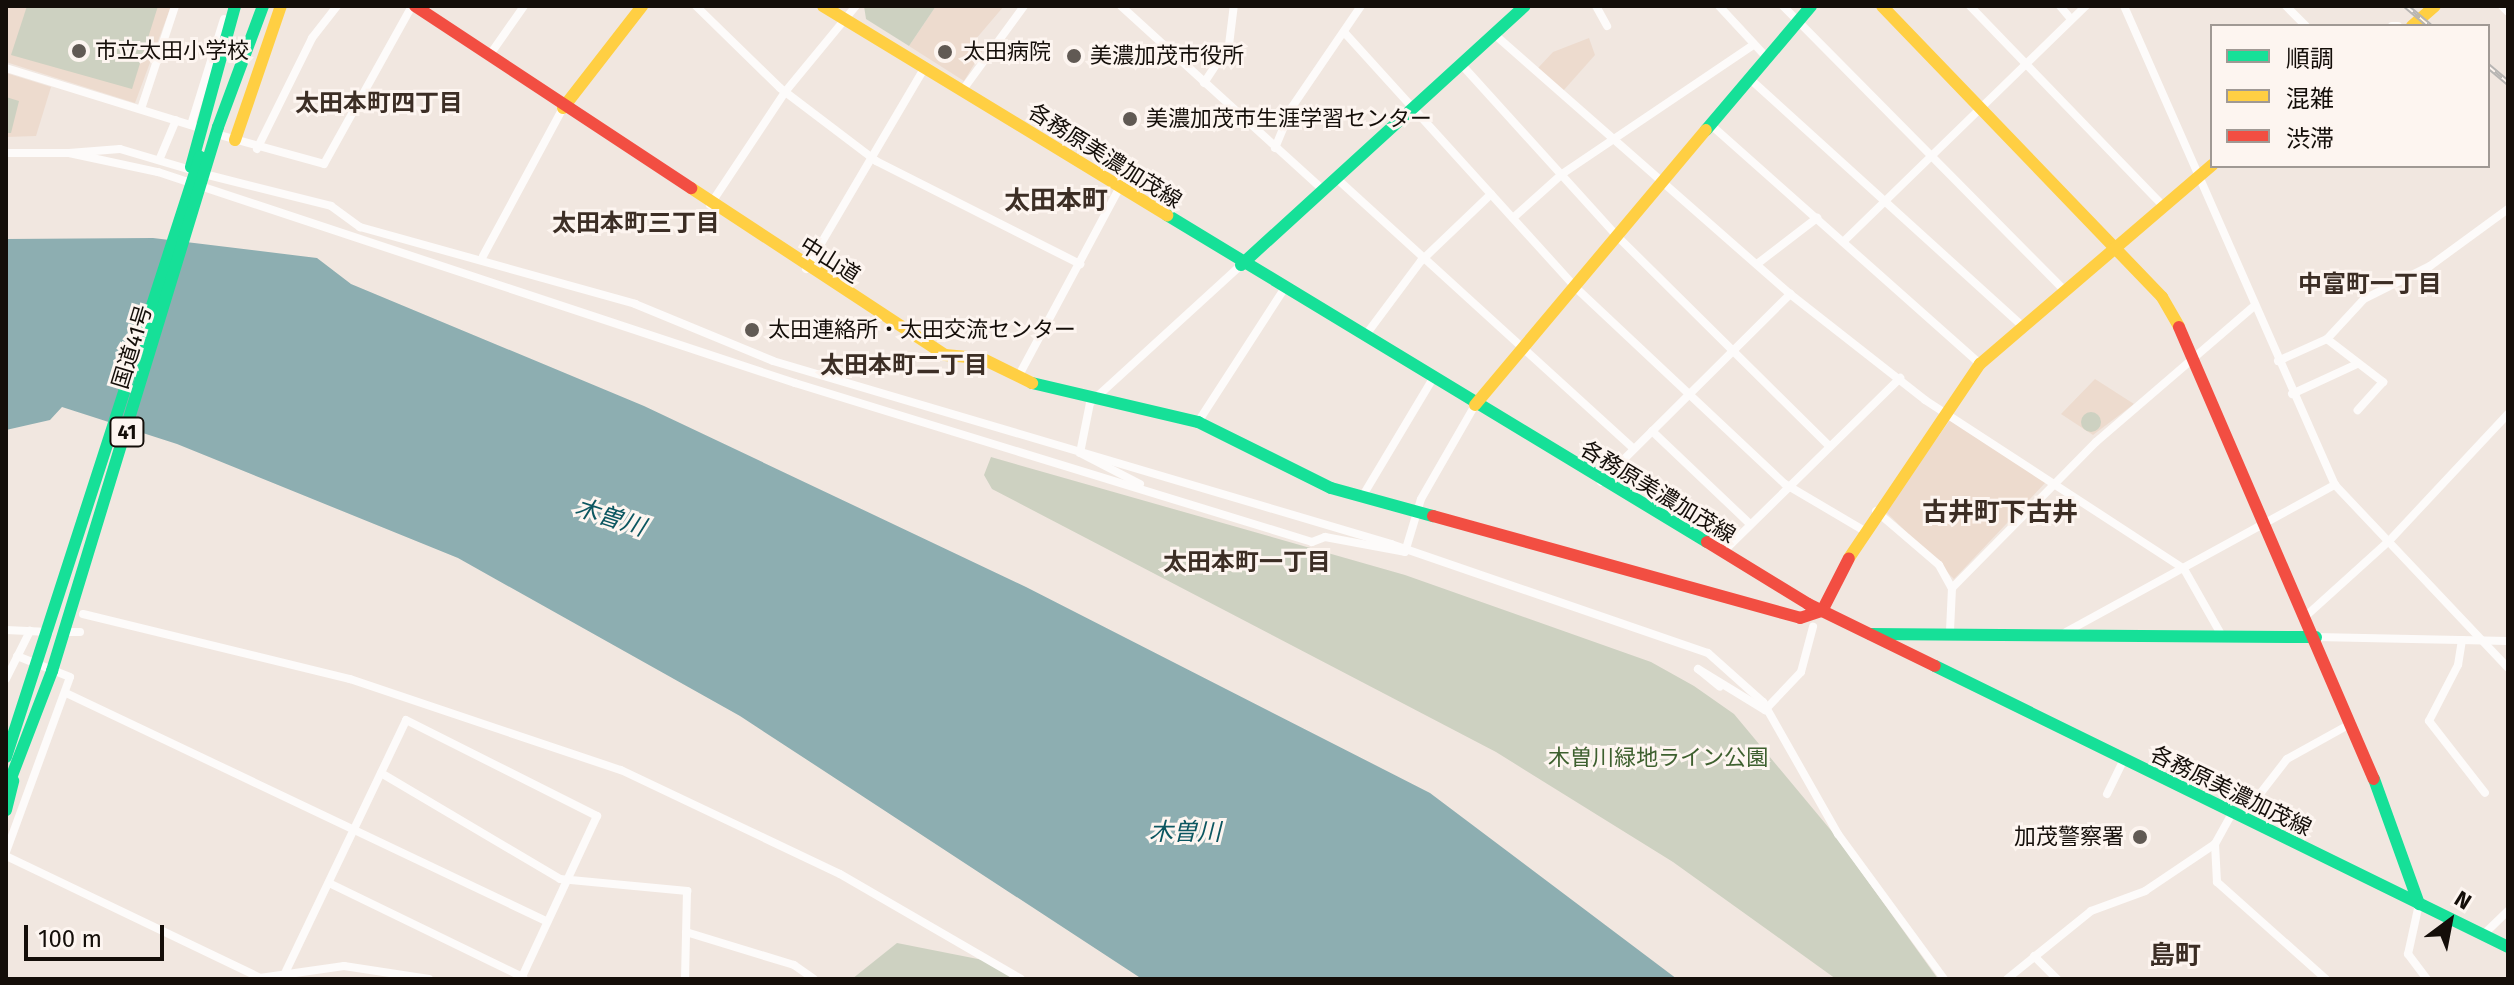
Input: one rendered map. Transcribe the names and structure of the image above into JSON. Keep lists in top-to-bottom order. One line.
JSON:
{"streets":{"main road":["各務原美濃加茂線","中山道","国道41号","41"]},"crossings":[["各務原美濃加茂線","中山道"]],"districts":["太田本町四丁目","太田本町","太田本町三丁目","中富町一丁目","太田本町二丁目","古井町下古井","太田本町一丁目","島町"],"water":["木曽川"],"parks":["木曽川緑地ライン公園"],"places":["市立太田小学校","太田病院","美濃加茂市役所","美濃加茂市生涯学習センター","太田連絡所・太田交流センター","加茂警察署"],"legend":["順調","混雑","渋滞"],"scale_bar":"100 m","north":"top right"}
